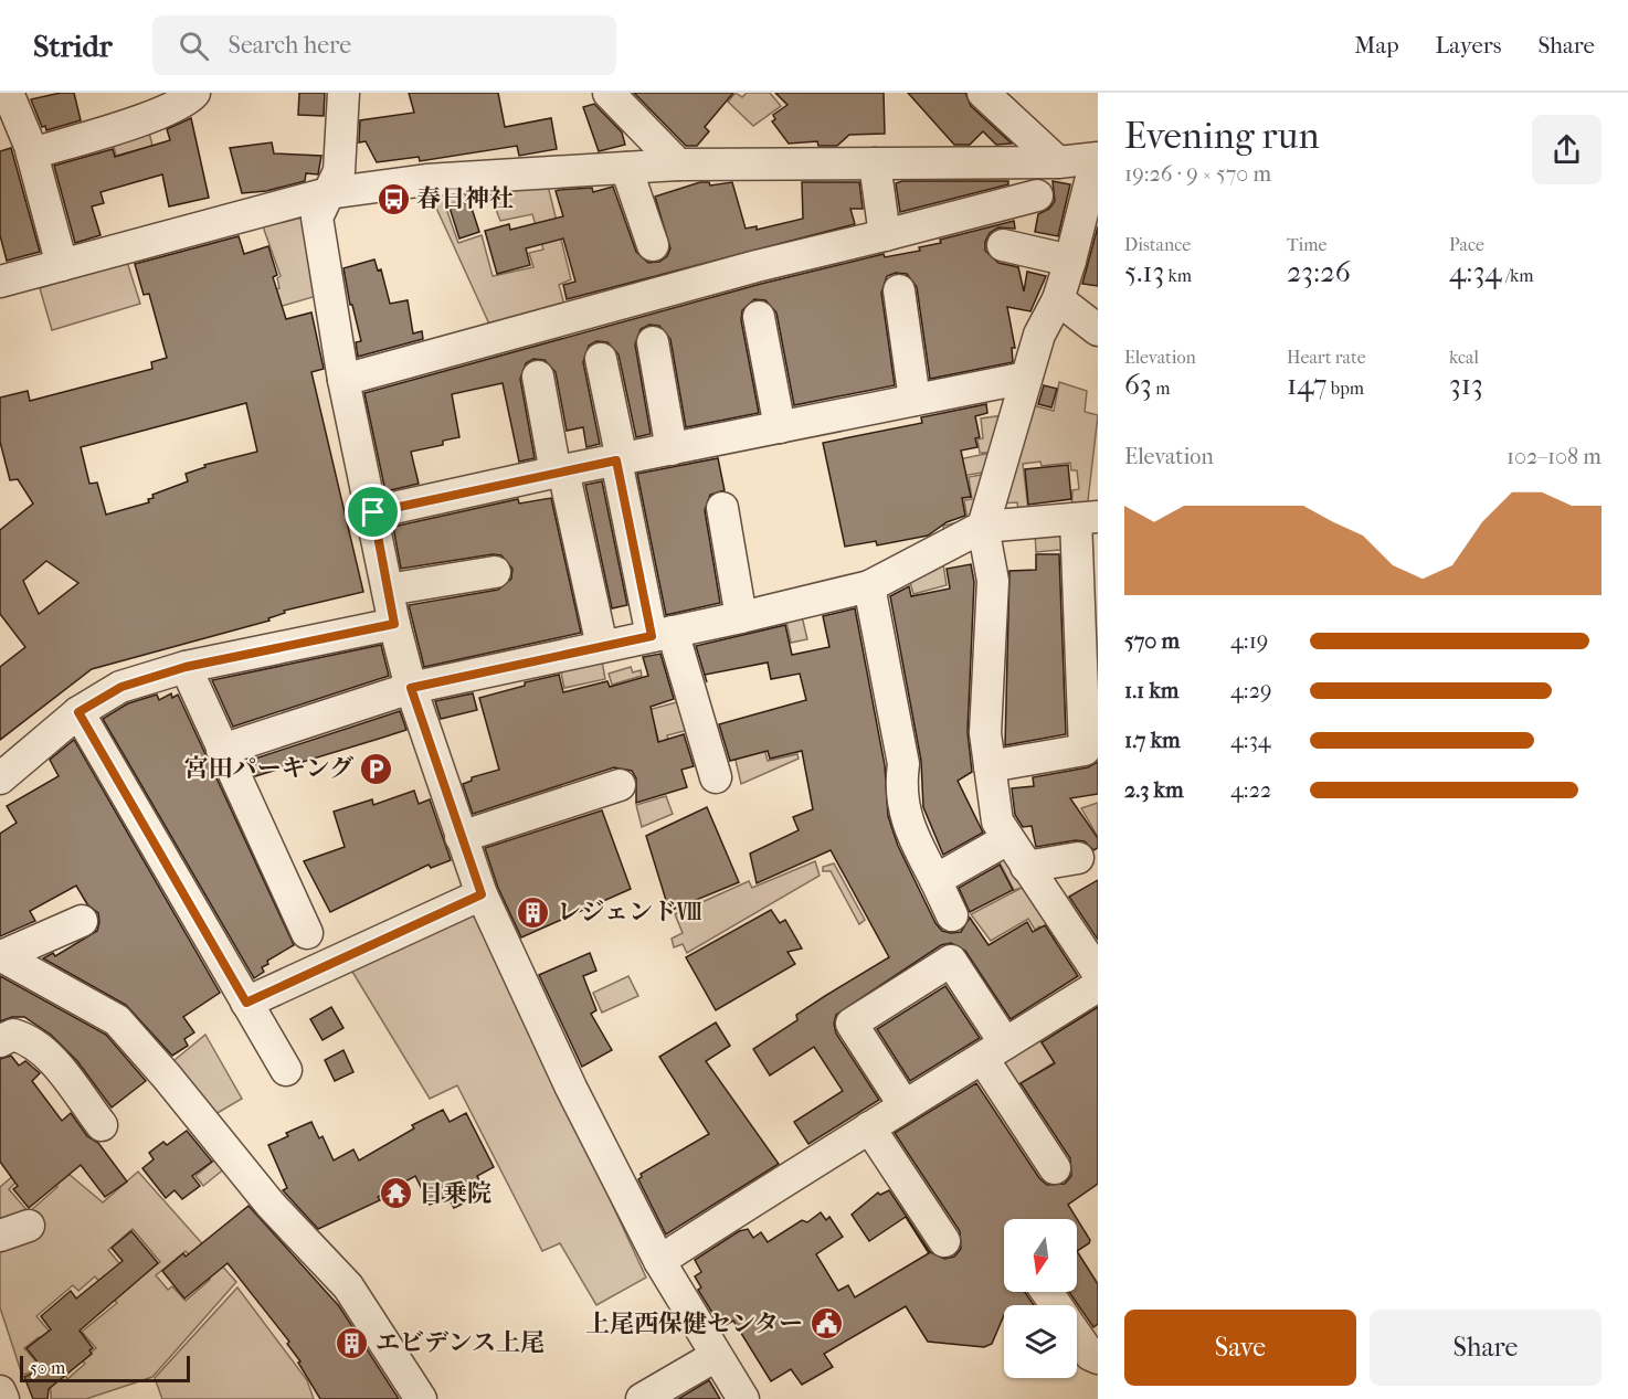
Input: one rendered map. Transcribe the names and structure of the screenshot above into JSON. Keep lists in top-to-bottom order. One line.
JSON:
{"places":{"bus stop":["春日神社"],"parking":["宮田パーキング"],"building":["レジェンドⅧ","エビデンス上尾"],"temple":["日乗院"],"public building":["上尾西保健センター"]},"scale_bar":"50 m","north":"bottom","page":{"header":"Stridr","search":"Search here","nav":["Map","Layers","Share"],"heading":["Evening run","19:26 · 9 × 570 m"],"stats":[["Distance","5.13 km"],["Time","23:26"],["Pace","4:34 /km"],["Elevation","63 m"],["Heart rate","147 bpm"],["kcal","313"]],"chart":["Elevation","102–108 m"],"list":[{"name":"570 m","note":"4:19"},{"name":"1.1 km","note":"4:29"},{"name":"1.7 km","note":"4:34"},{"name":"2.3 km","note":"4:22"}],"buttons":["Save","Share"],"scale":"50 m"}}
